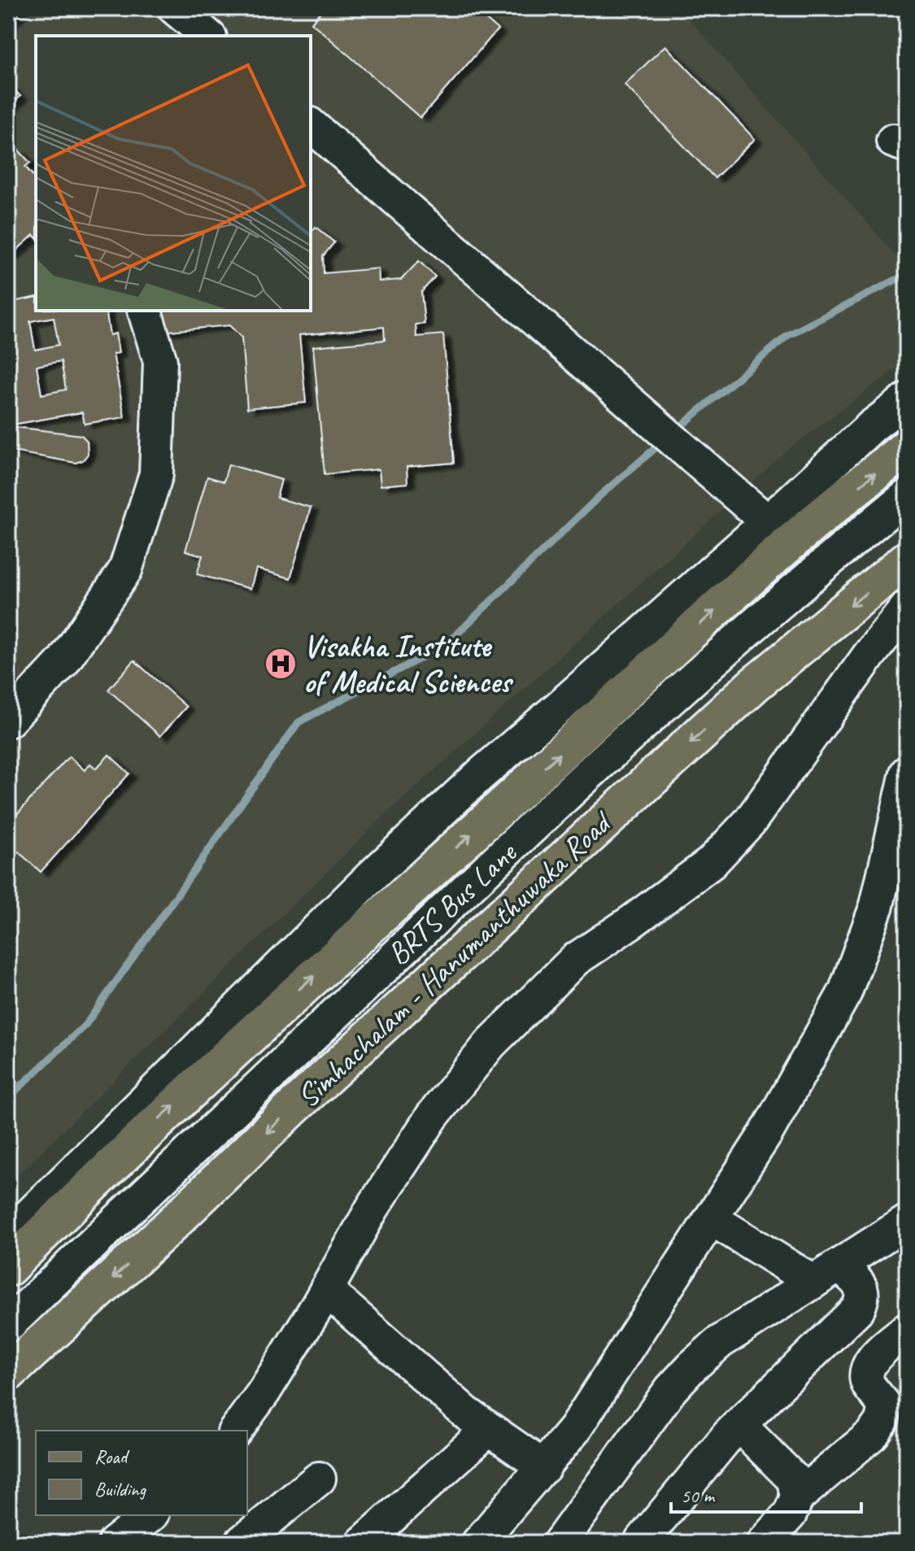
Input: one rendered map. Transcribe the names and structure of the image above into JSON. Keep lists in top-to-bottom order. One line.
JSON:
{"streets":{"main road":["Simhachalam - Hanumanthuwaka Road"],"street":["BRTS Bus Lane"]},"places":{"hospital":["Visakha Institute of Medical Sciences"]},"legend":["Road","Building"],"scale_bar":"50 m"}
